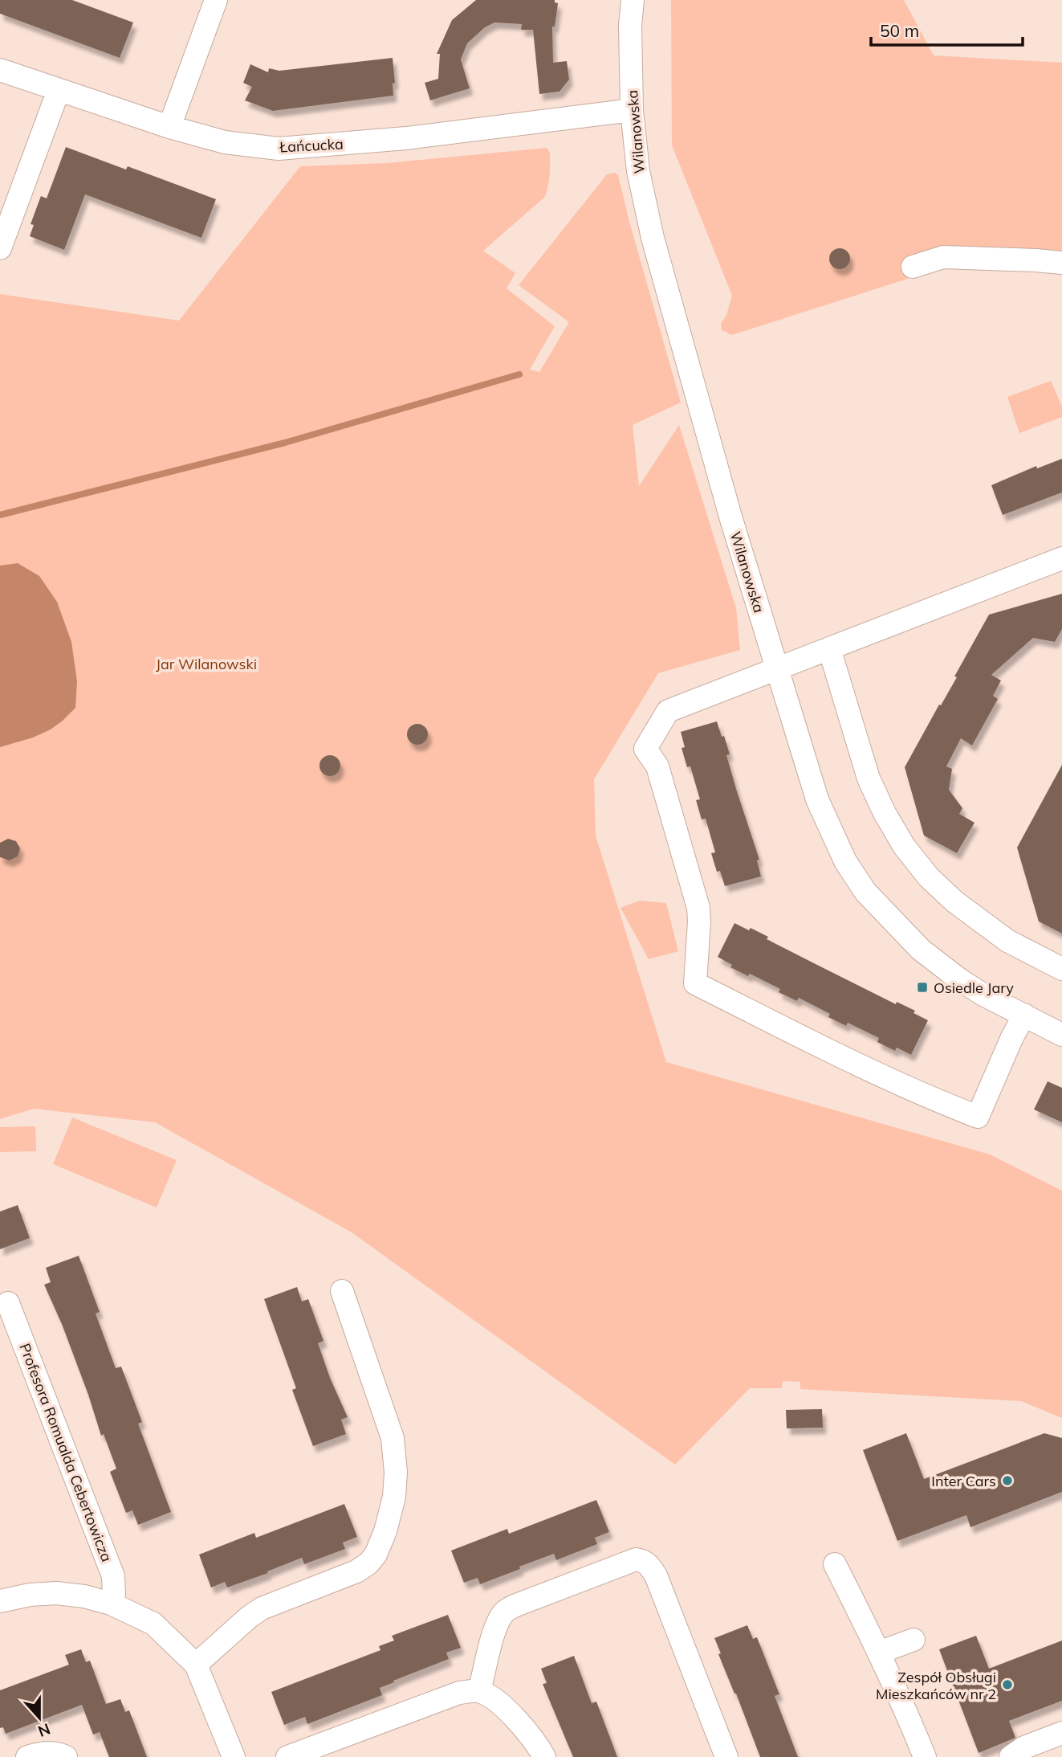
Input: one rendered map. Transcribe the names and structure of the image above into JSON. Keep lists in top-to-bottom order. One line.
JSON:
{"streets":{"street":["Wilanowska","Łańcucka","Profesora Romualda Cebertowicza"]},"crossings":[["Wilanowska","Łańcucka"]],"parks":["Jar Wilanowski"],"places":{"transit":["Osiedle Jary"],"other":["Inter Cars","Zespół Obsługi Mieszkańców nr 2"]},"scale_bar":"50 m","north":"bottom"}
